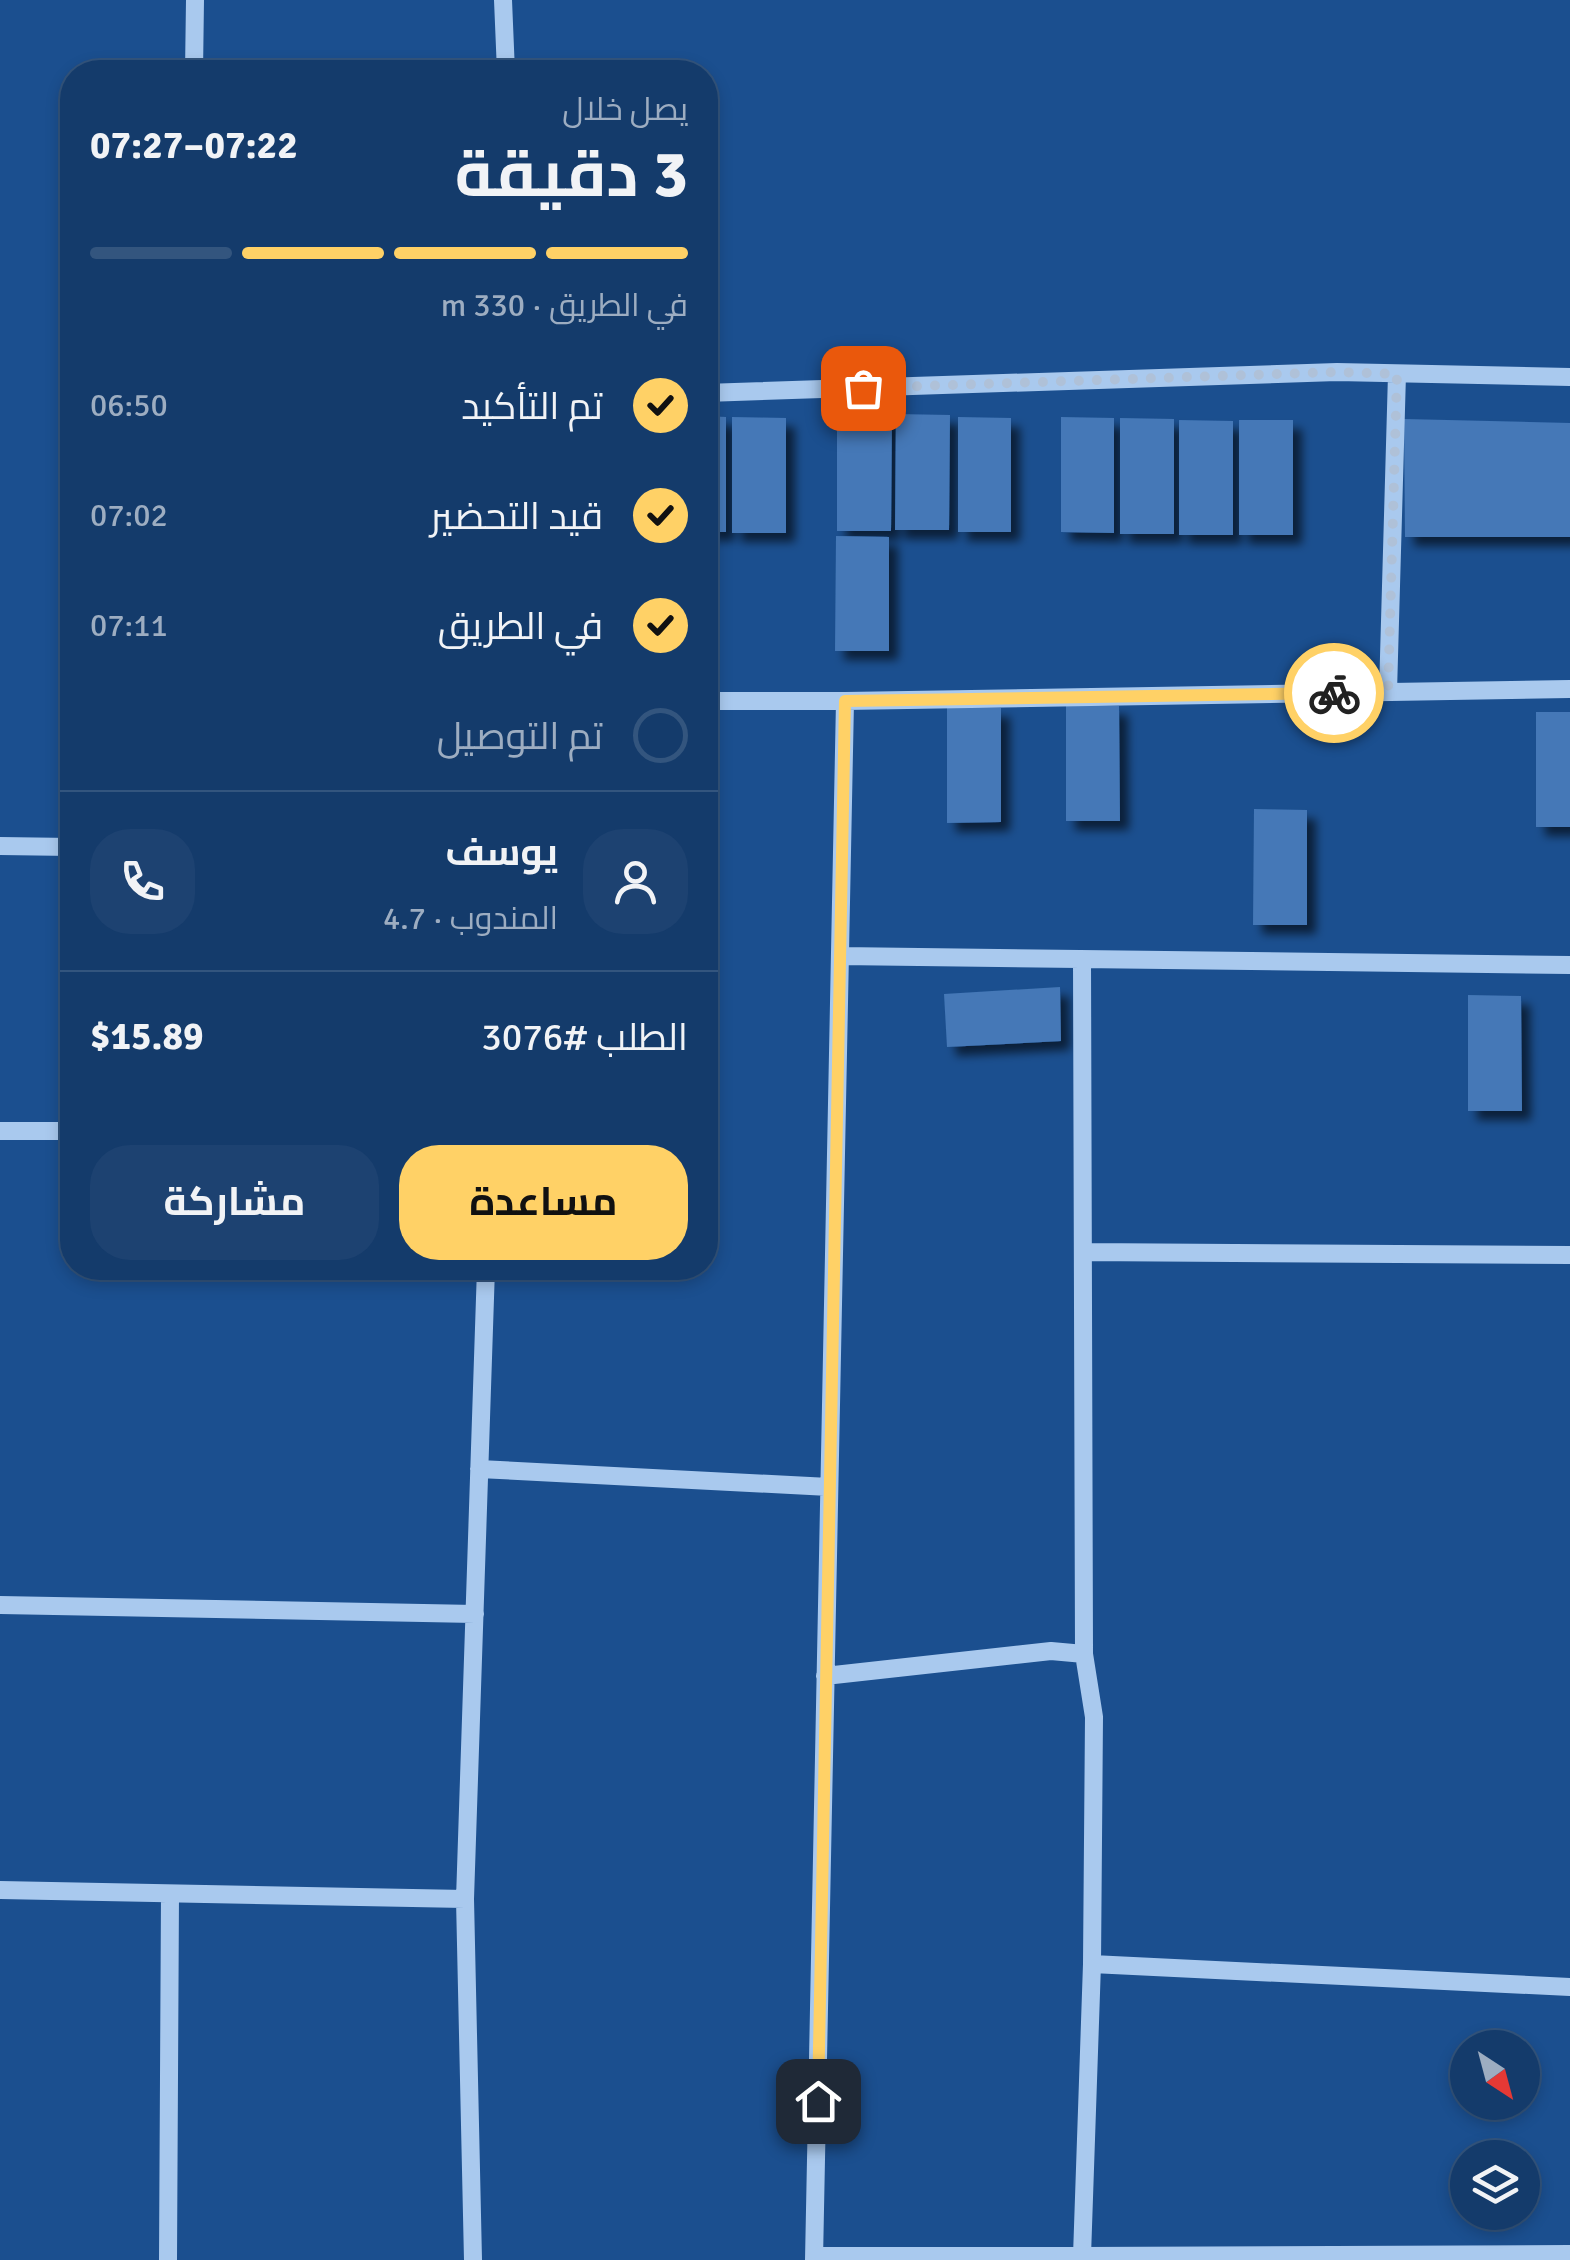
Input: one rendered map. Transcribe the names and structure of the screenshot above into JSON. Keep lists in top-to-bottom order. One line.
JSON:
{"north":"bottom right","page":{"heading":["3 دقيقة","يصل خلال","07:22–07:27"],"panel":["يوسف","المندوب · 4.7","الطلب #3076","$15.89"],"bar":"في الطريق · 330 m","list":[["تم التأكيد","06:50"],["قيد التحضير","07:02"],["في الطريق","07:11"],"تم التوصيل"],"buttons":["مساعدة","مشاركة"]}}
